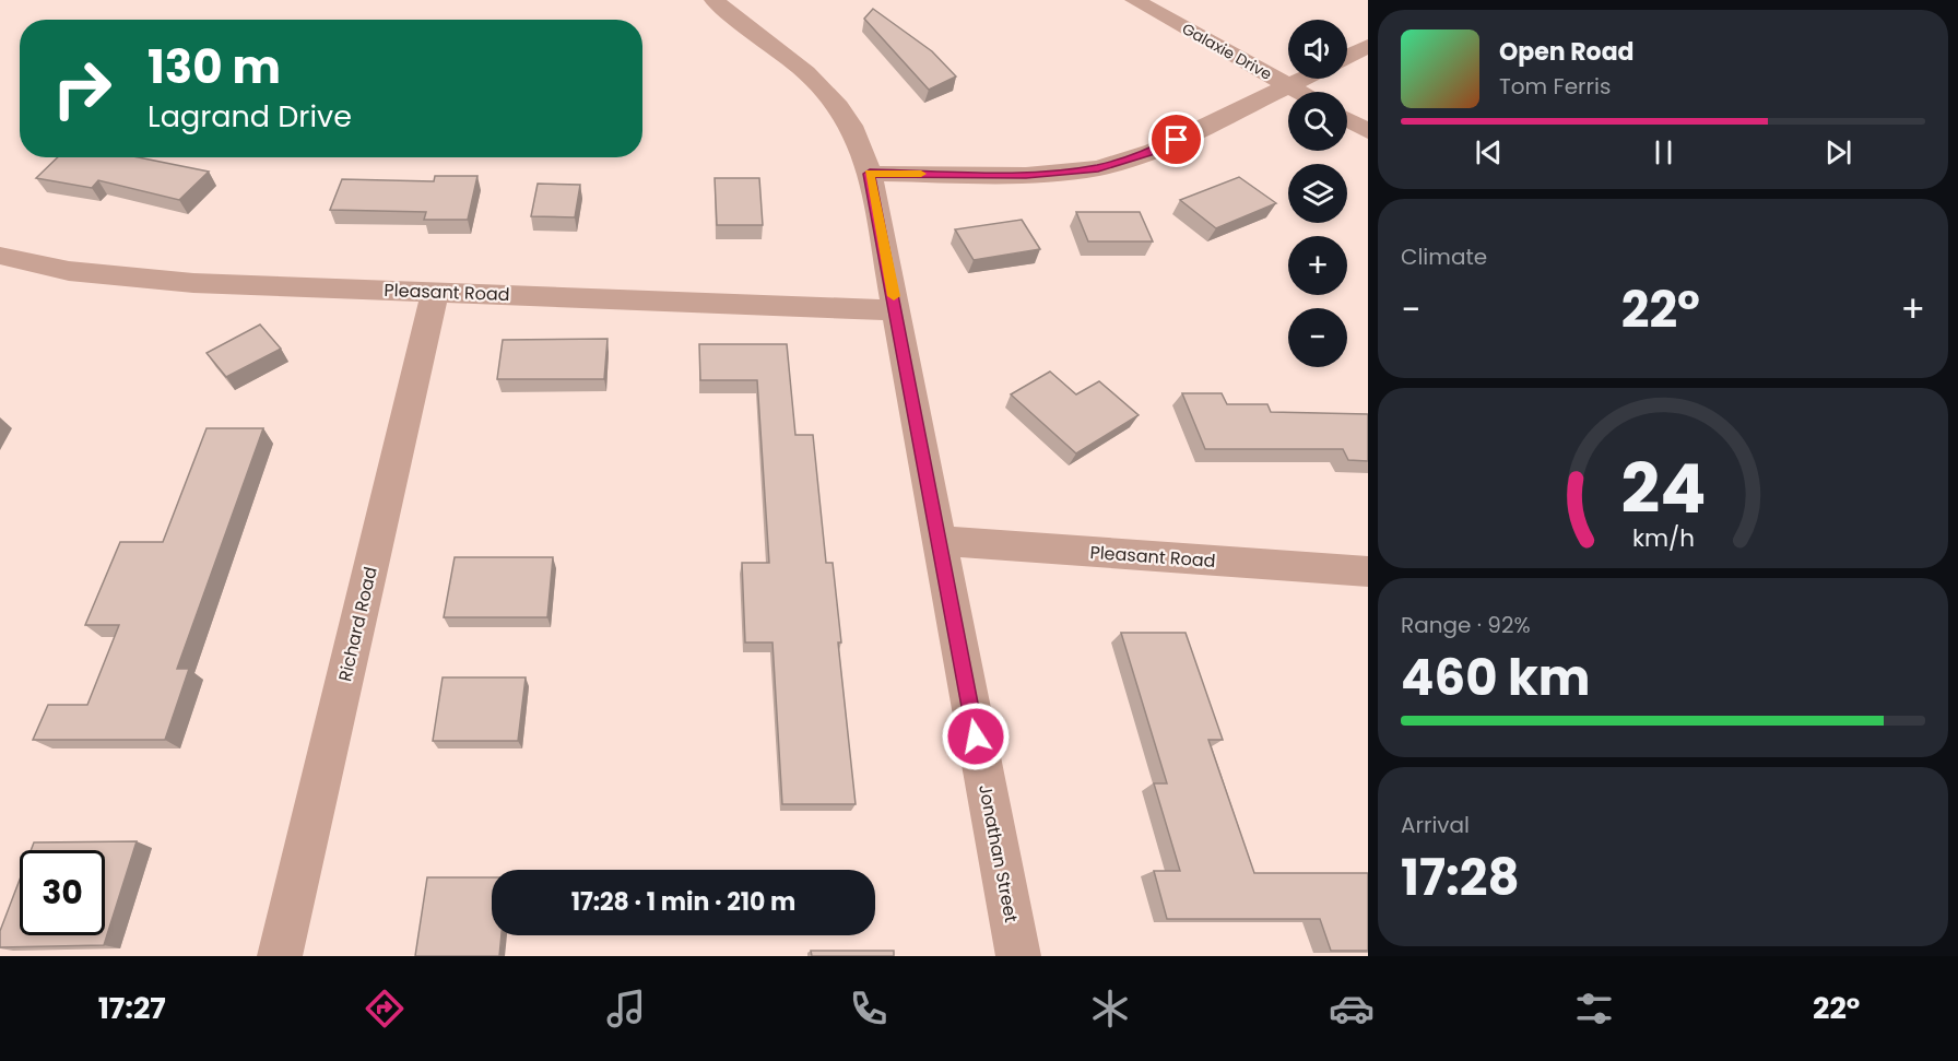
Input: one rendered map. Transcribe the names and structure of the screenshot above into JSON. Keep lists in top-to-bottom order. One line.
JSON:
{"streets":{"street":["Galaxie Drive","Pleasant Road","Richard Road","Jonathan Street"]},"crossings":[["Pleasant Road","Richard Road"],["Pleasant Road","Jonathan Street"]],"page":{"map_buttons":["+","−"],"turn":["130 m","Lagrand Drive"],"song":["Open Road","Tom Ferris"],"tile":["Climate",["Range · 92%","460 km"],["Arrival","17:28"]],"heat":["−","22°","+"],"limit":"30","trip":"17:28 · 1 min · 210 m","tabs":["17:27","22°"],"gauge":["24","km/h"]}}
